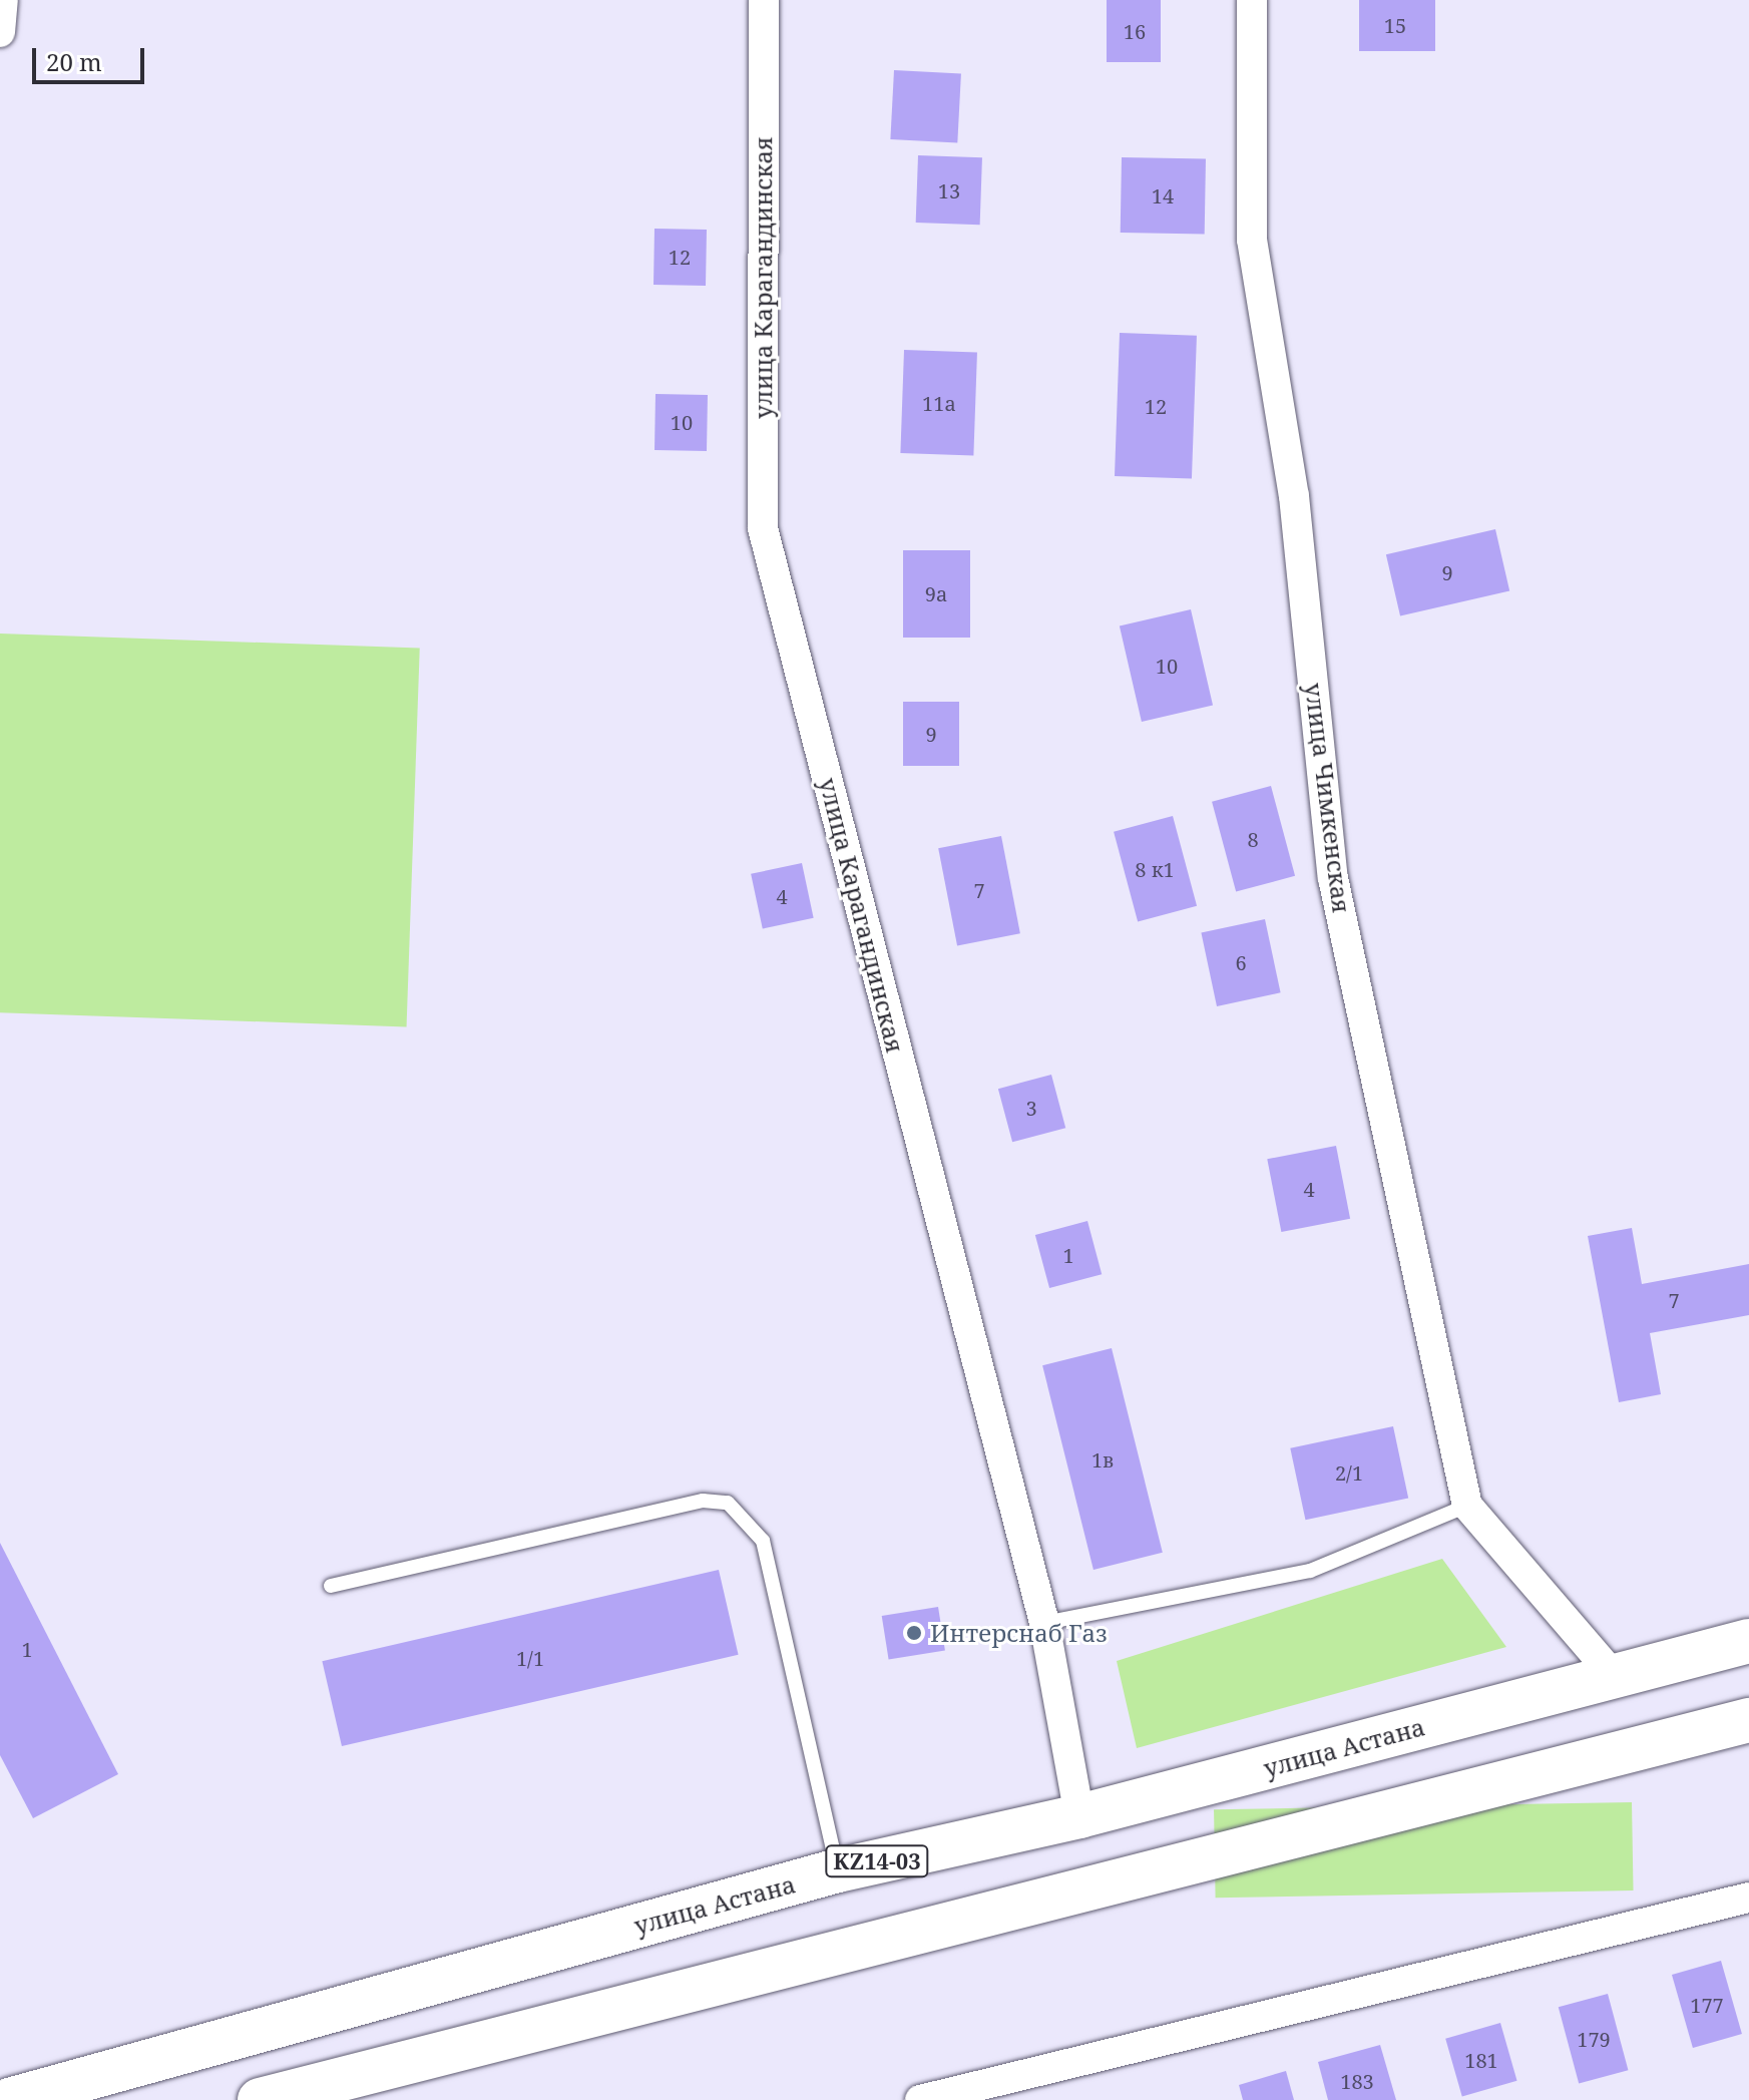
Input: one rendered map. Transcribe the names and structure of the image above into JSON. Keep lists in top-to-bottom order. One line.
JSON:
{"streets":{"main road":["улица Астана","KZ14-03"],"street":["улица Карагандинская","улица Чимкенская"]},"crossings":[["улица Карагандинская","улица Астана"],["улица Чимкенская","улица Астана"]],"places":["Интерснаб Газ"],"house_numbers":["15","16","13","14","12","11а","12","10","9","9а","10","9","8","8 к1","7","4","6","3","4","1","7","1в","2/1","1","1/1","177","179","181","183"],"scale_bar":"20 m"}
